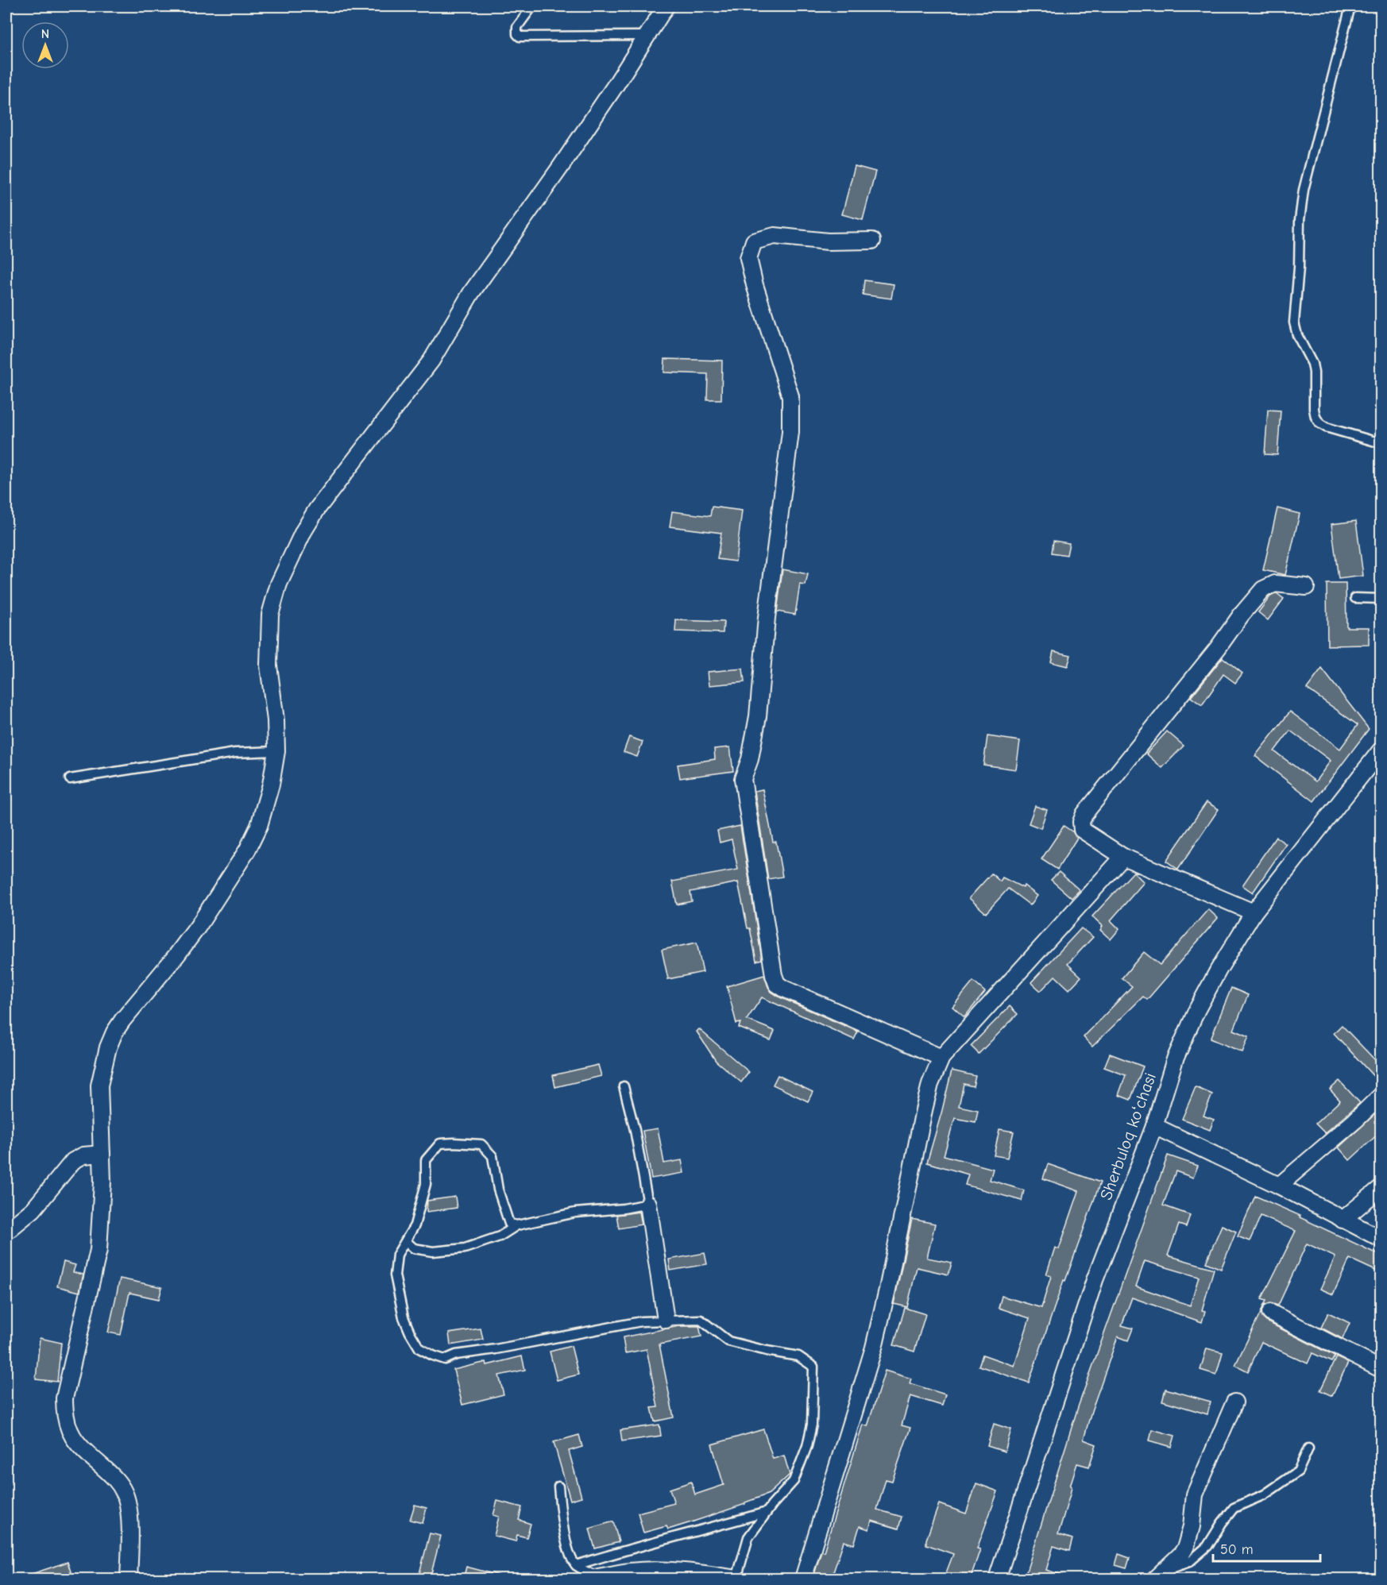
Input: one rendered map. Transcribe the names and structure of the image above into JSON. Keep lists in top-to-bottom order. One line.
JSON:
{"streets":{"street":["Sherbuloq koʻchasi"]},"scale_bar":"50 m","north":"top"}
